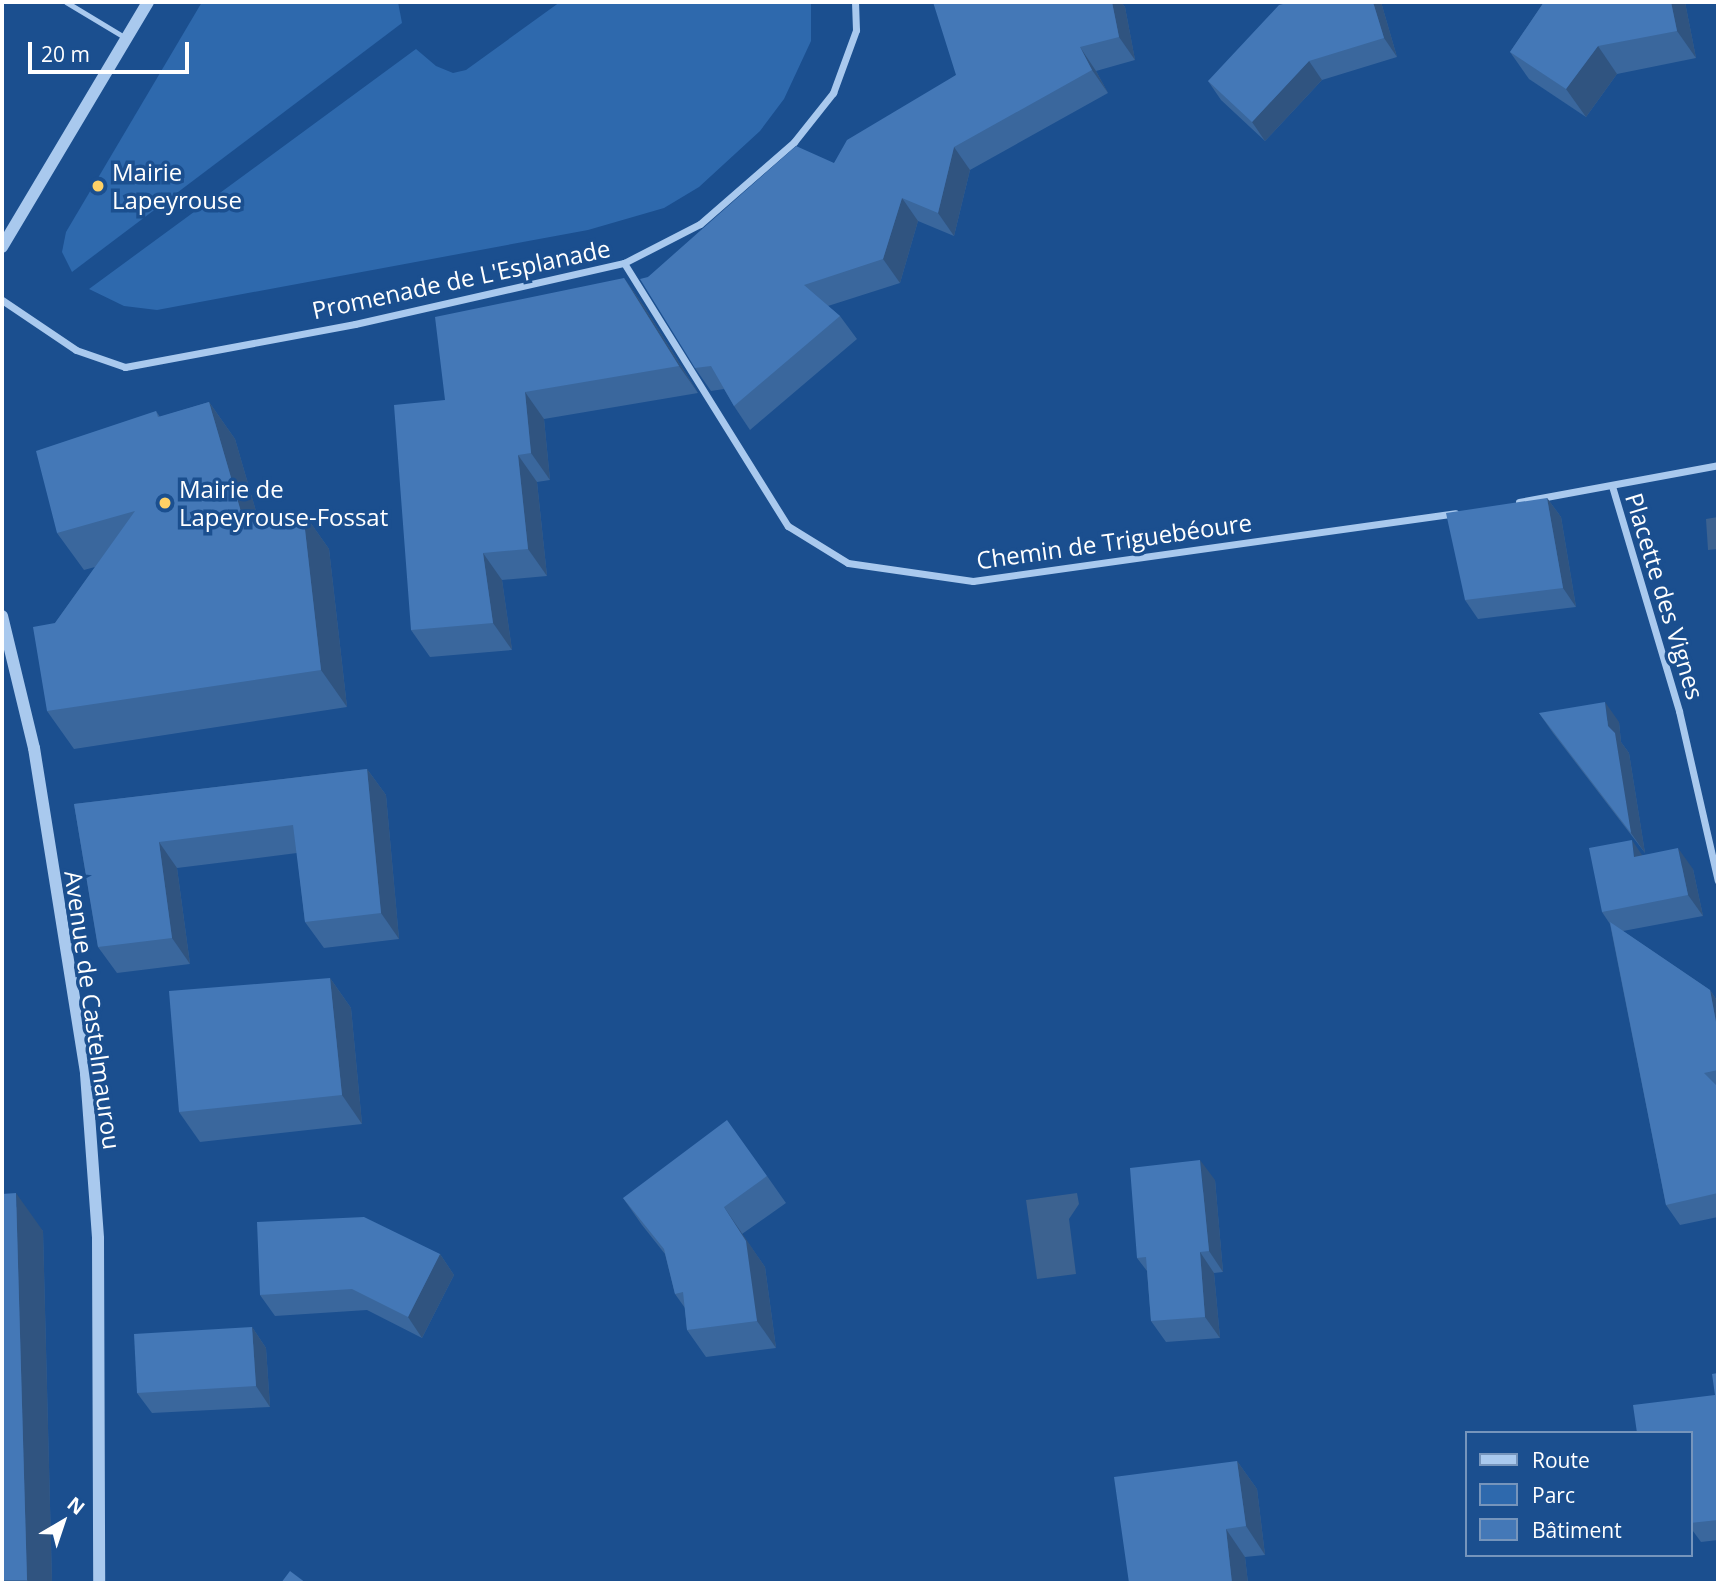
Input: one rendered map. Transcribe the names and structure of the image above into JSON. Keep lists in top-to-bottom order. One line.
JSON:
{"streets":{"street":["Promenade de L'Esplanade","Chemin de Triguebéoure","Placette des Vignes","Avenue de Castelmaurou"]},"crossings":[["Promenade de L'Esplanade","Chemin de Triguebéoure"]],"places":["Mairie Lapeyrouse","Mairie de Lapeyrouse-Fossat"],"legend":["Route","Parc","Bâtiment"],"scale_bar":"20 m","north":"top right"}
